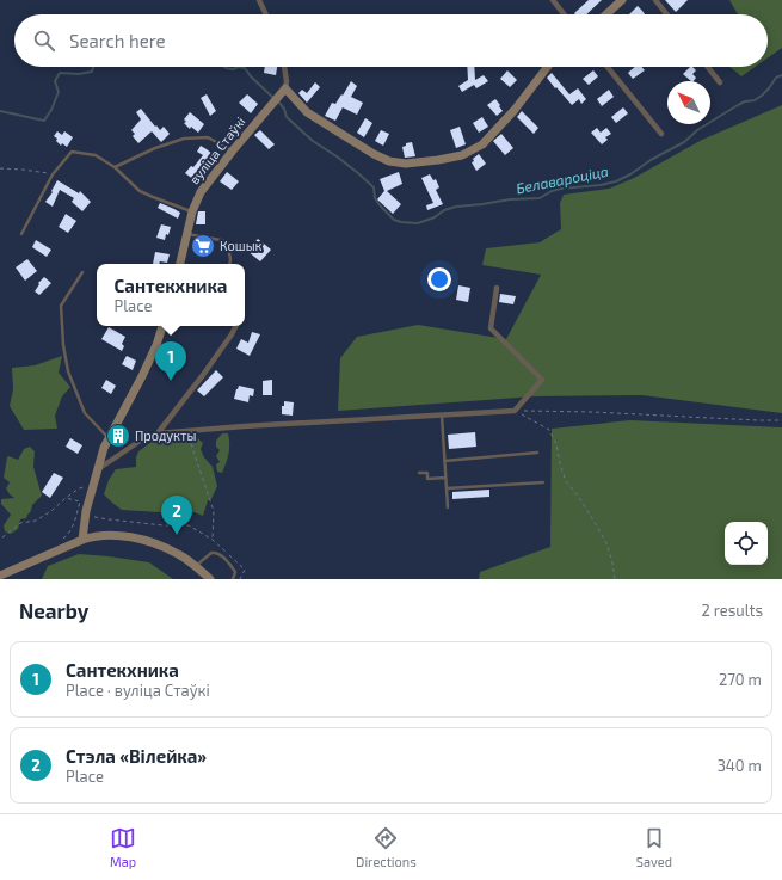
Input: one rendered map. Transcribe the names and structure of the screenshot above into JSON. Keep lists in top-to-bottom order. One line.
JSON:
{"streets":{"street":["вуліца Стаўкі"]},"water":["Белавароціца"],"places":{"supermarket":["Кошык"],"building":["Продукты"]},"north":"top left","page":{"search":"Search here","popup":["Сантекхника","Place"],"pins":["1","2"],"heading":["Nearby","2 results"],"list":[{"mark":"1","name":"Сантекхника","note":"Place · вуліца Стаўкі","value":"270 m"},{"mark":"2","name":"Стэла «Вілейка»","note":"Place","value":"340 m"}],"nav":["Map","Directions","Saved"]}}
